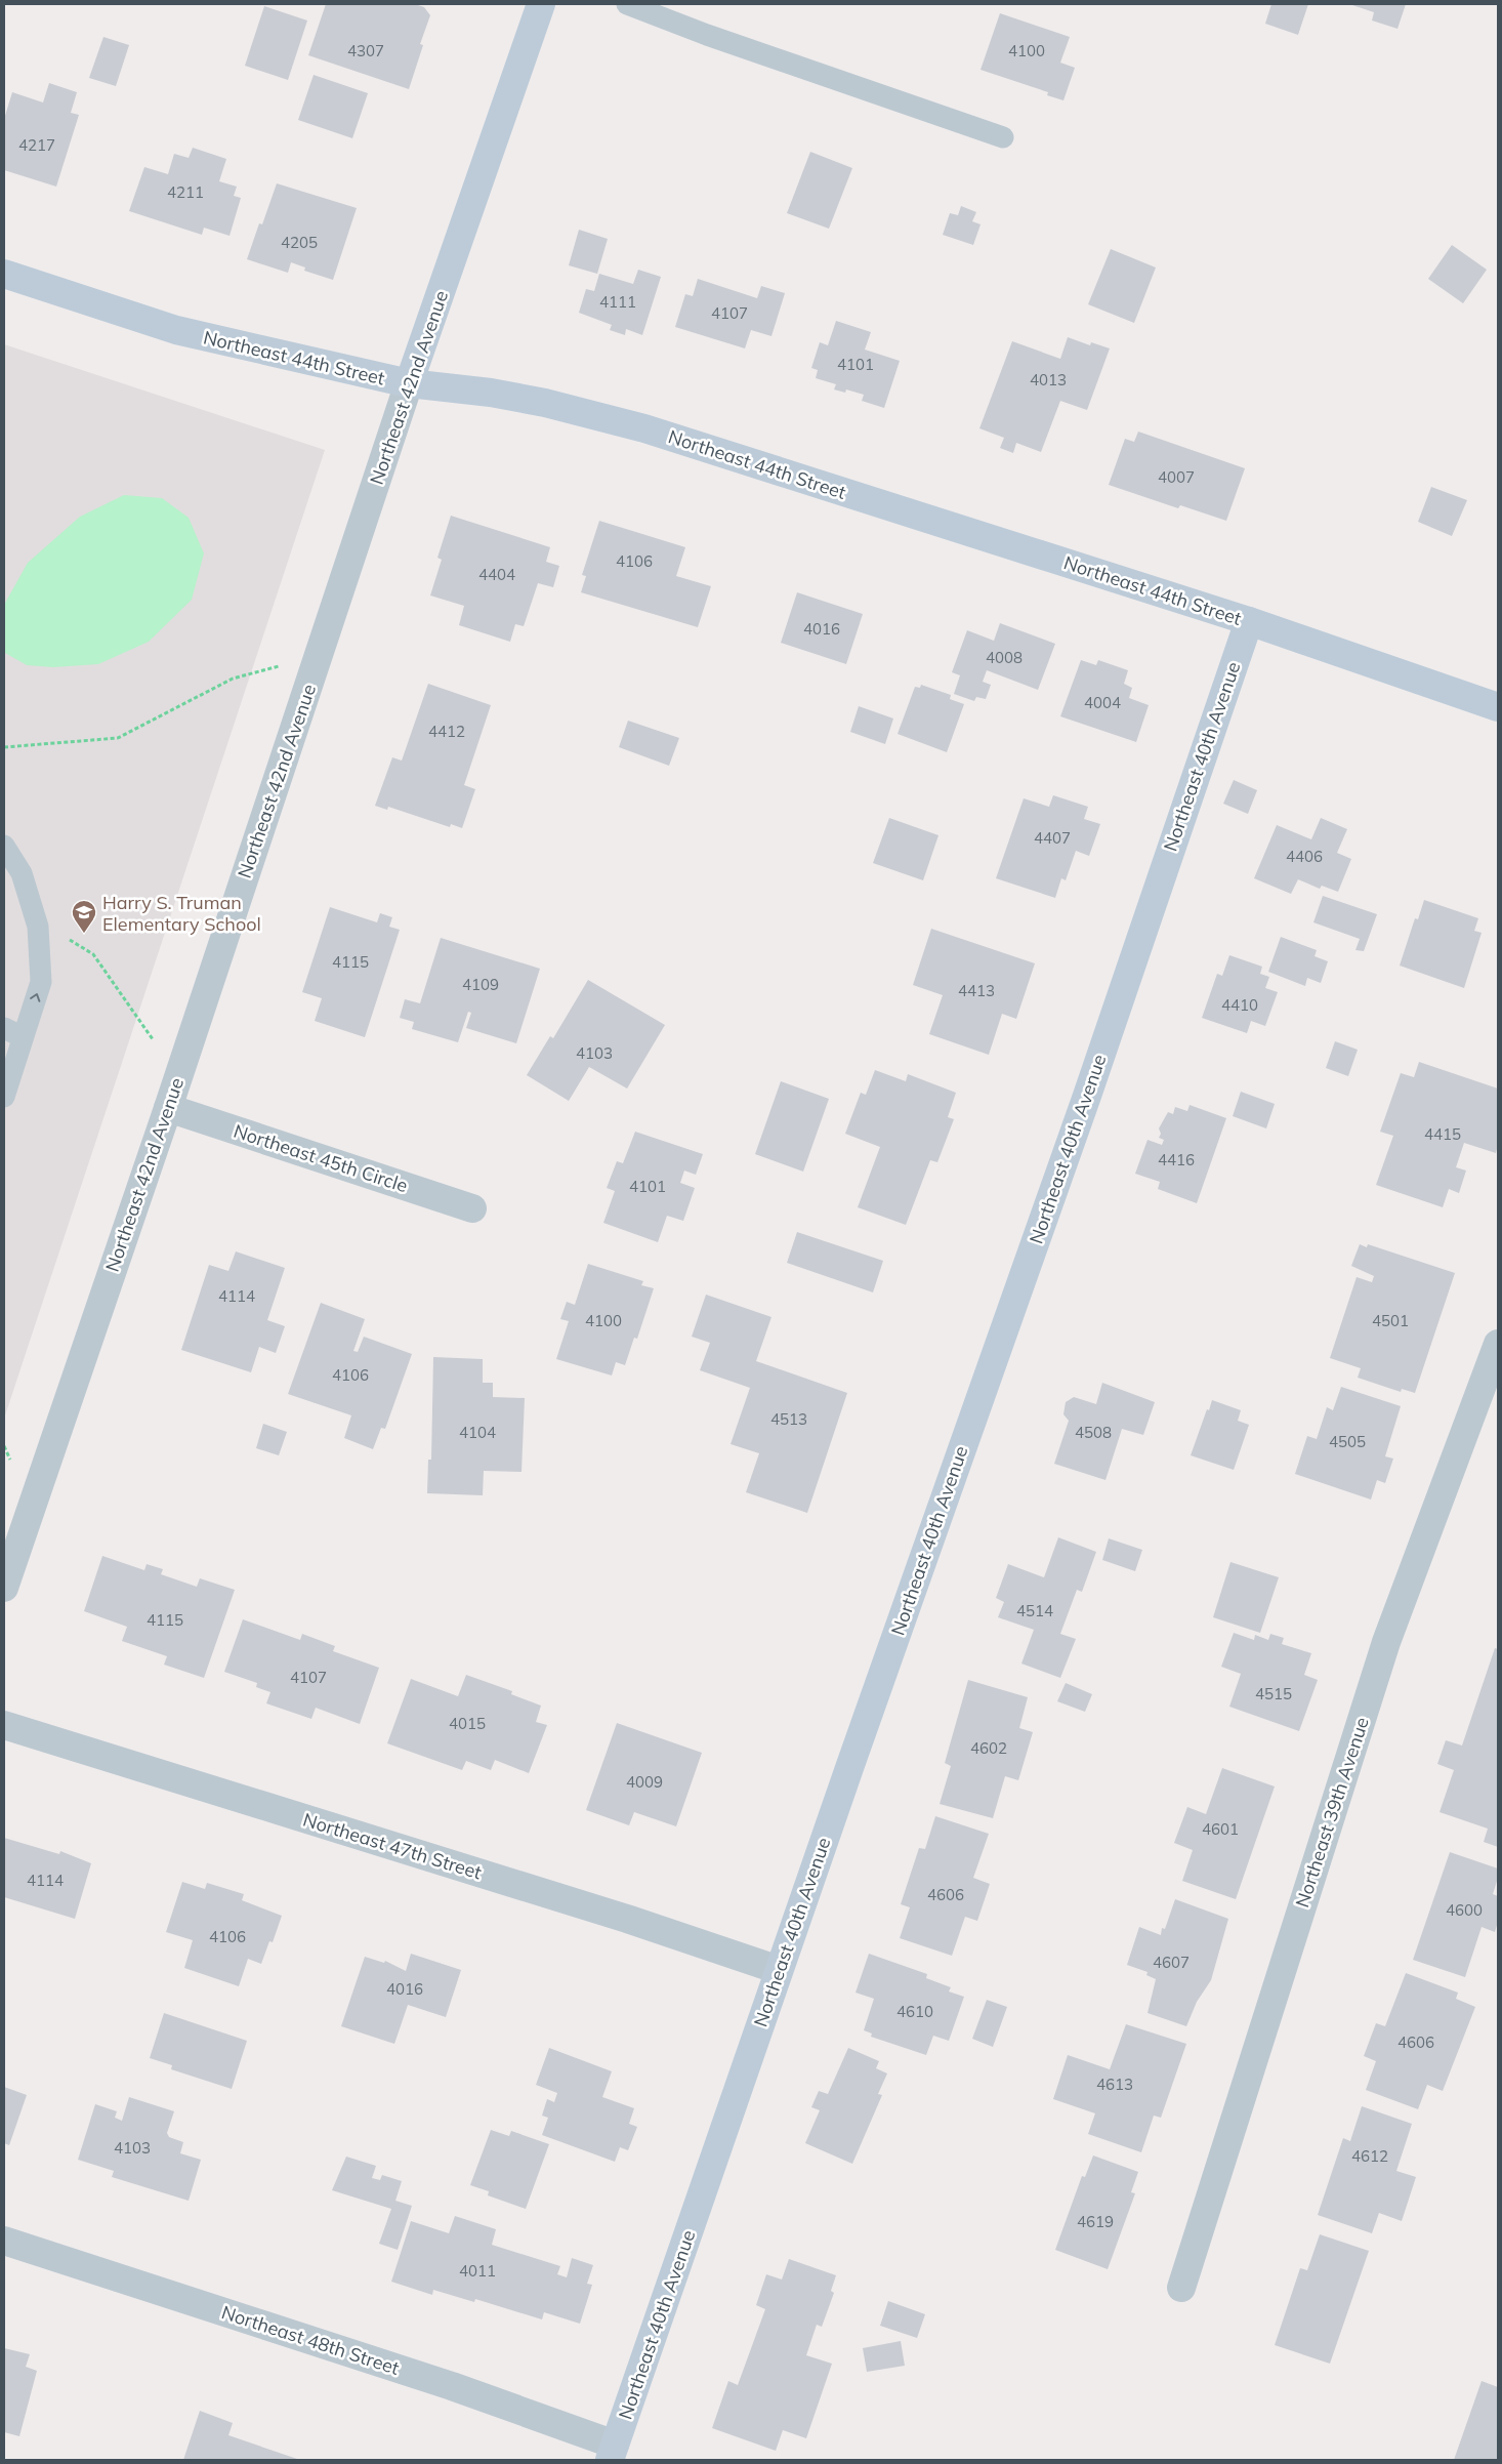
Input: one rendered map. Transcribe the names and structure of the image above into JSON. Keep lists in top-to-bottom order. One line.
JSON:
{"streets":{"street":["Northeast 44th Street","Northeast 42nd Avenue","Northeast 40th Avenue","Northeast 45th Circle","Northeast 39th Avenue","Northeast 47th Street","Northeast 48th Street"]},"crossings":[["Northeast 44th Street","Northeast 42nd Avenue"],["Northeast 44th Street","Northeast 40th Avenue"],["Northeast 42nd Avenue","Northeast 45th Circle"],["Northeast 40th Avenue","Northeast 47th Street"],["Northeast 40th Avenue","Northeast 48th Street"]],"places":{"school or university":["Harry S. Truman Elementary School"]},"house_numbers":["4307","4100","4217","4211","4205","4111","4107","4101","4013","4007","4106","4404","4016","4008","4004","4412","4407","4406","4115","4109","4413","4410","4103","4415","4416","4101","4114","4100","4501","4106","4513","4104","4508","4505","4514","4115","4107","4515","4015","4602","4009","4601","4114","4606","4600","4106","4607","4016","4610","4606","4613","4103","4612","4619","4011"]}
